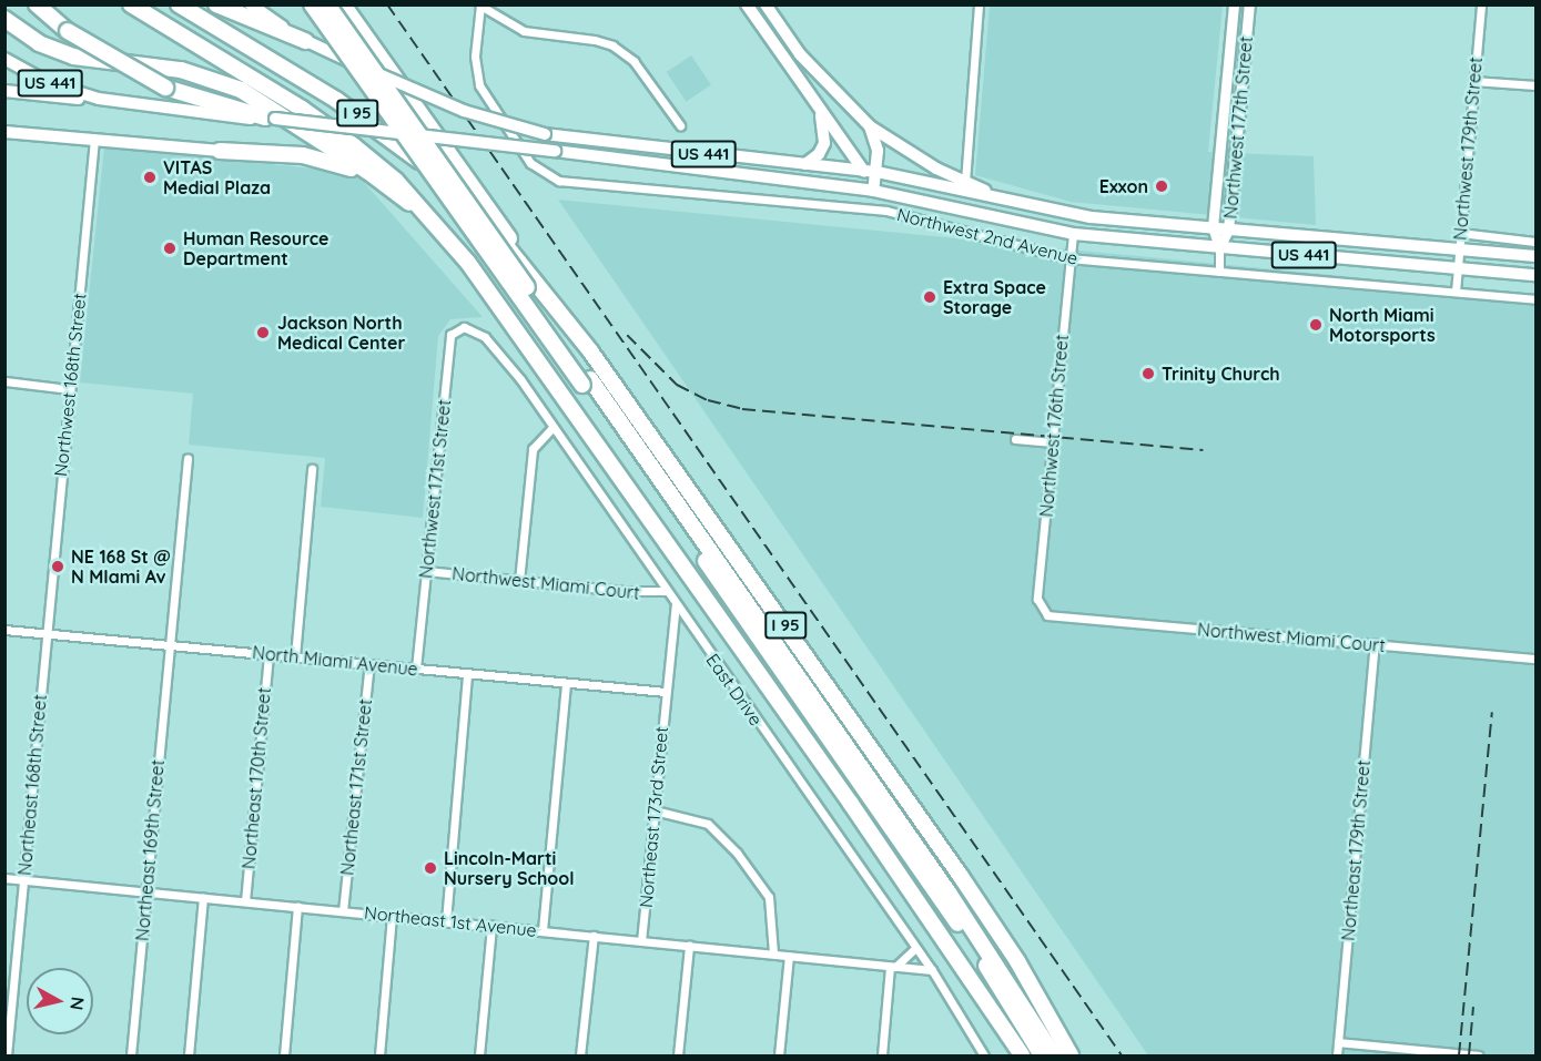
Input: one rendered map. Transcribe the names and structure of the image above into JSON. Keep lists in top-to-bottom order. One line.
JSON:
{"streets":{"highway":["I 95"],"main road":["US 441","Northwest 2nd Avenue"],"street":["Northwest 177th Street","Northwest 179th Street","Northwest 168th Street","Northwest 176th Street","Northwest 171st Street","Northwest Miami Court","North Miami Avenue","East Drive","Northeast 170th Street","Northeast 168th Street","Northeast 171st Street","Northeast 173rd Street","Northeast 169th Street","Northeast 179th Street","Northeast 1st Avenue"]},"crossings":[["US 441","Northwest 2nd Avenue"],["Northwest 177th Street","Northwest 2nd Avenue"],["Northwest 179th Street","Northwest 2nd Avenue"],["Northwest 2nd Avenue","Northwest 176th Street"],["Northwest 168th Street","North Miami Avenue"],["Northwest 168th Street","Northeast 168th Street"],["Northwest 176th Street","Northwest Miami Court"],["Northwest 171st Street","Northwest Miami Court"],["Northwest 171st Street","North Miami Avenue"],["Northwest 171st Street","East Drive"],["Northwest Miami Court","East Drive"],["Northwest Miami Court","Northeast 179th Street"],["North Miami Avenue","Northeast 170th Street"],["North Miami Avenue","Northeast 168th Street"],["North Miami Avenue","Northeast 171st Street"],["North Miami Avenue","Northeast 173rd Street"],["North Miami Avenue","Northeast 169th Street"],["East Drive","Northeast 173rd Street"],["East Drive","Northeast 1st Avenue"],["Northeast 170th Street","Northeast 1st Avenue"],["Northeast 168th Street","Northeast 1st Avenue"],["Northeast 171st Street","Northeast 1st Avenue"],["Northeast 173rd Street","Northeast 1st Avenue"],["Northeast 169th Street","Northeast 1st Avenue"]],"places":["VITAS Medial Plaza","Exxon","Human Resource Department","Extra Space Storage","North Miami Motorsports","Jackson North Medical Center","Trinity Church","NE 168 St @ N MIami Av","Lincoln-Marti Nursery School"],"north":"right"}
